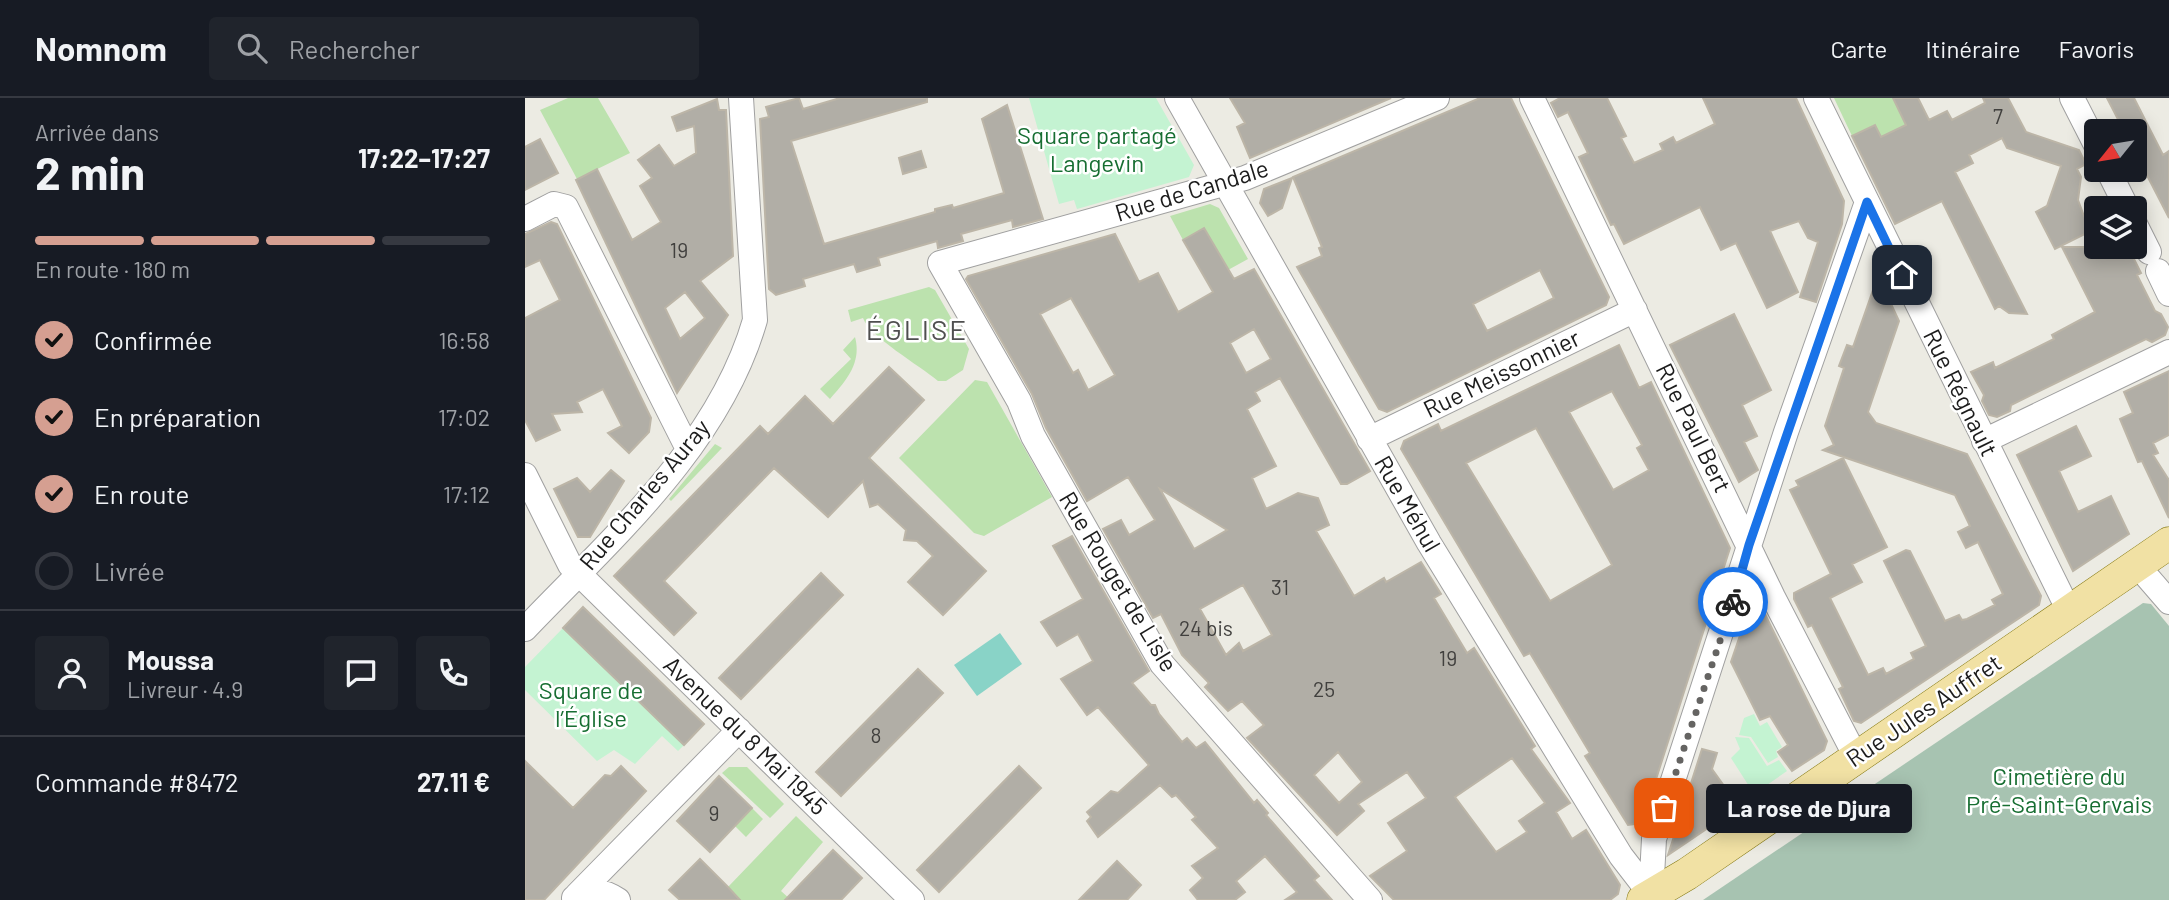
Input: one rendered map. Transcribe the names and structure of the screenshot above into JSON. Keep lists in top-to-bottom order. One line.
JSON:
{"streets":{"main road":["Rue Jules Auffret"],"street":["Rue de Candale","Rue Meissonnier","Rue Régnault","Rue Paul Bert","Rue Charles Auray","Rue Méhul","Rue Rouget de Lisle","Avenue du 8 Mai 1945"]},"crossings":[["Rue de Candale","Rue Méhul"],["Rue de Candale","Rue Rouget de Lisle"],["Rue Meissonnier","Rue Paul Bert"],["Rue Meissonnier","Rue Méhul"],["Rue Régnault","Rue Jules Auffret"],["Rue Paul Bert","Rue Jules Auffret"],["Rue Charles Auray","Avenue du 8 Mai 1945"],["Rue Méhul","Rue Jules Auffret"]],"districts":["ÉGLISE"],"parks":["Square partagé Langevin","Square de l’Église","Cimetière du Pré-Saint-Gervais"],"places":["La rose de Djura"],"house_numbers":["7","19","31","24 bis","19","25","8","9"],"north":"bottom left","page":{"header":"Nomnom","search":"Rechercher","nav":["Carte","Itinéraire","Favoris"],"heading":["2 min","Arrivée dans","17:22–17:27"],"panel":["Moussa","Livreur · 4.9","Commande #8472","27.11 €"],"bar":"En route · 180 m","list":[["Confirmée","16:58"],["En préparation","17:02"],["En route","17:12"],"Livrée"],"bubble":"La rose de Djura"}}
